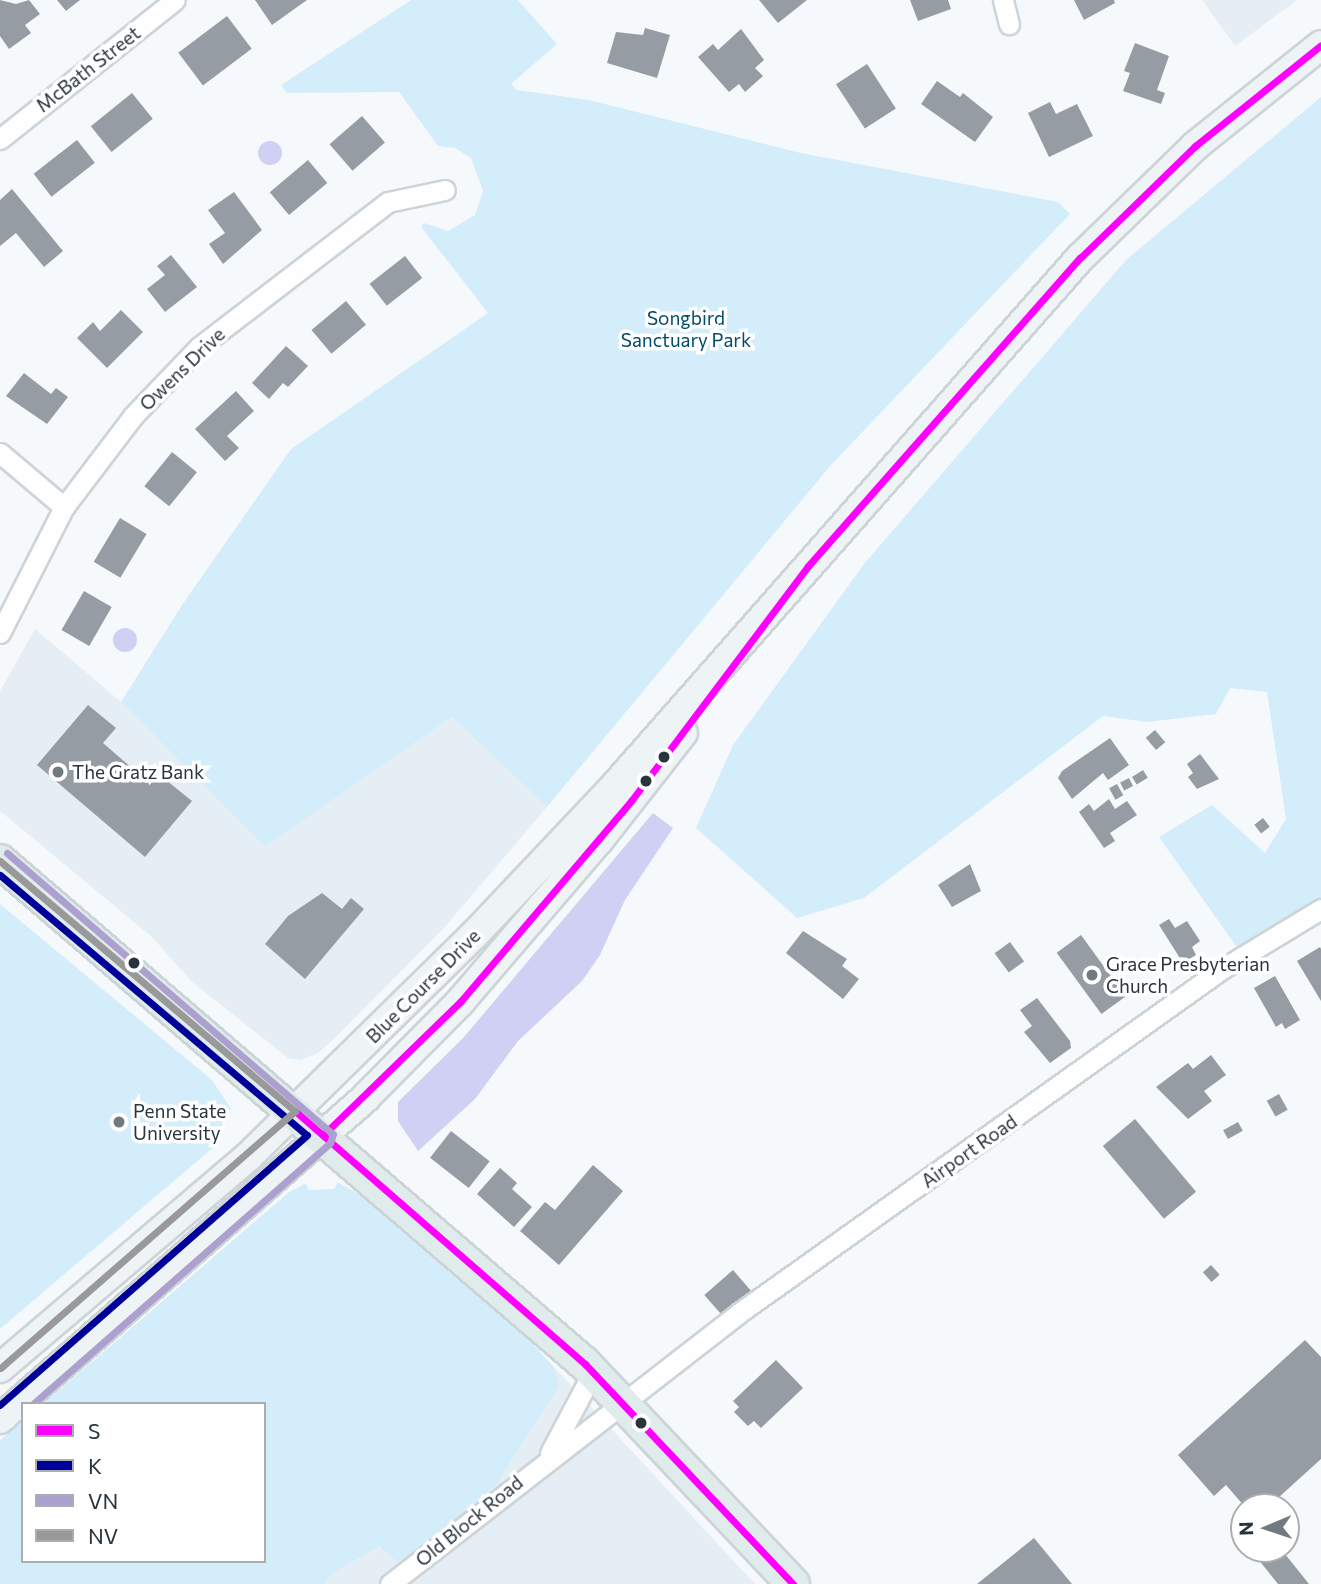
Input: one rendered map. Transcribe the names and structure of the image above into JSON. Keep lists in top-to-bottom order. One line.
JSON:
{"streets":{"main road":["Blue Course Drive"],"street":["McBath Street","Owens Drive","Airport Road","Old Block Road"]},"crossings":[["Airport Road","Old Block Road"]],"parks":["Songbird Sanctuary Park"],"places":["The Gratz Bank","Grace Presbyterian Church","Penn State University"],"lines":["transit line S","transit line VN","transit line NV","transit line K"],"legend":["S","K","VN","NV"],"north":"left"}
